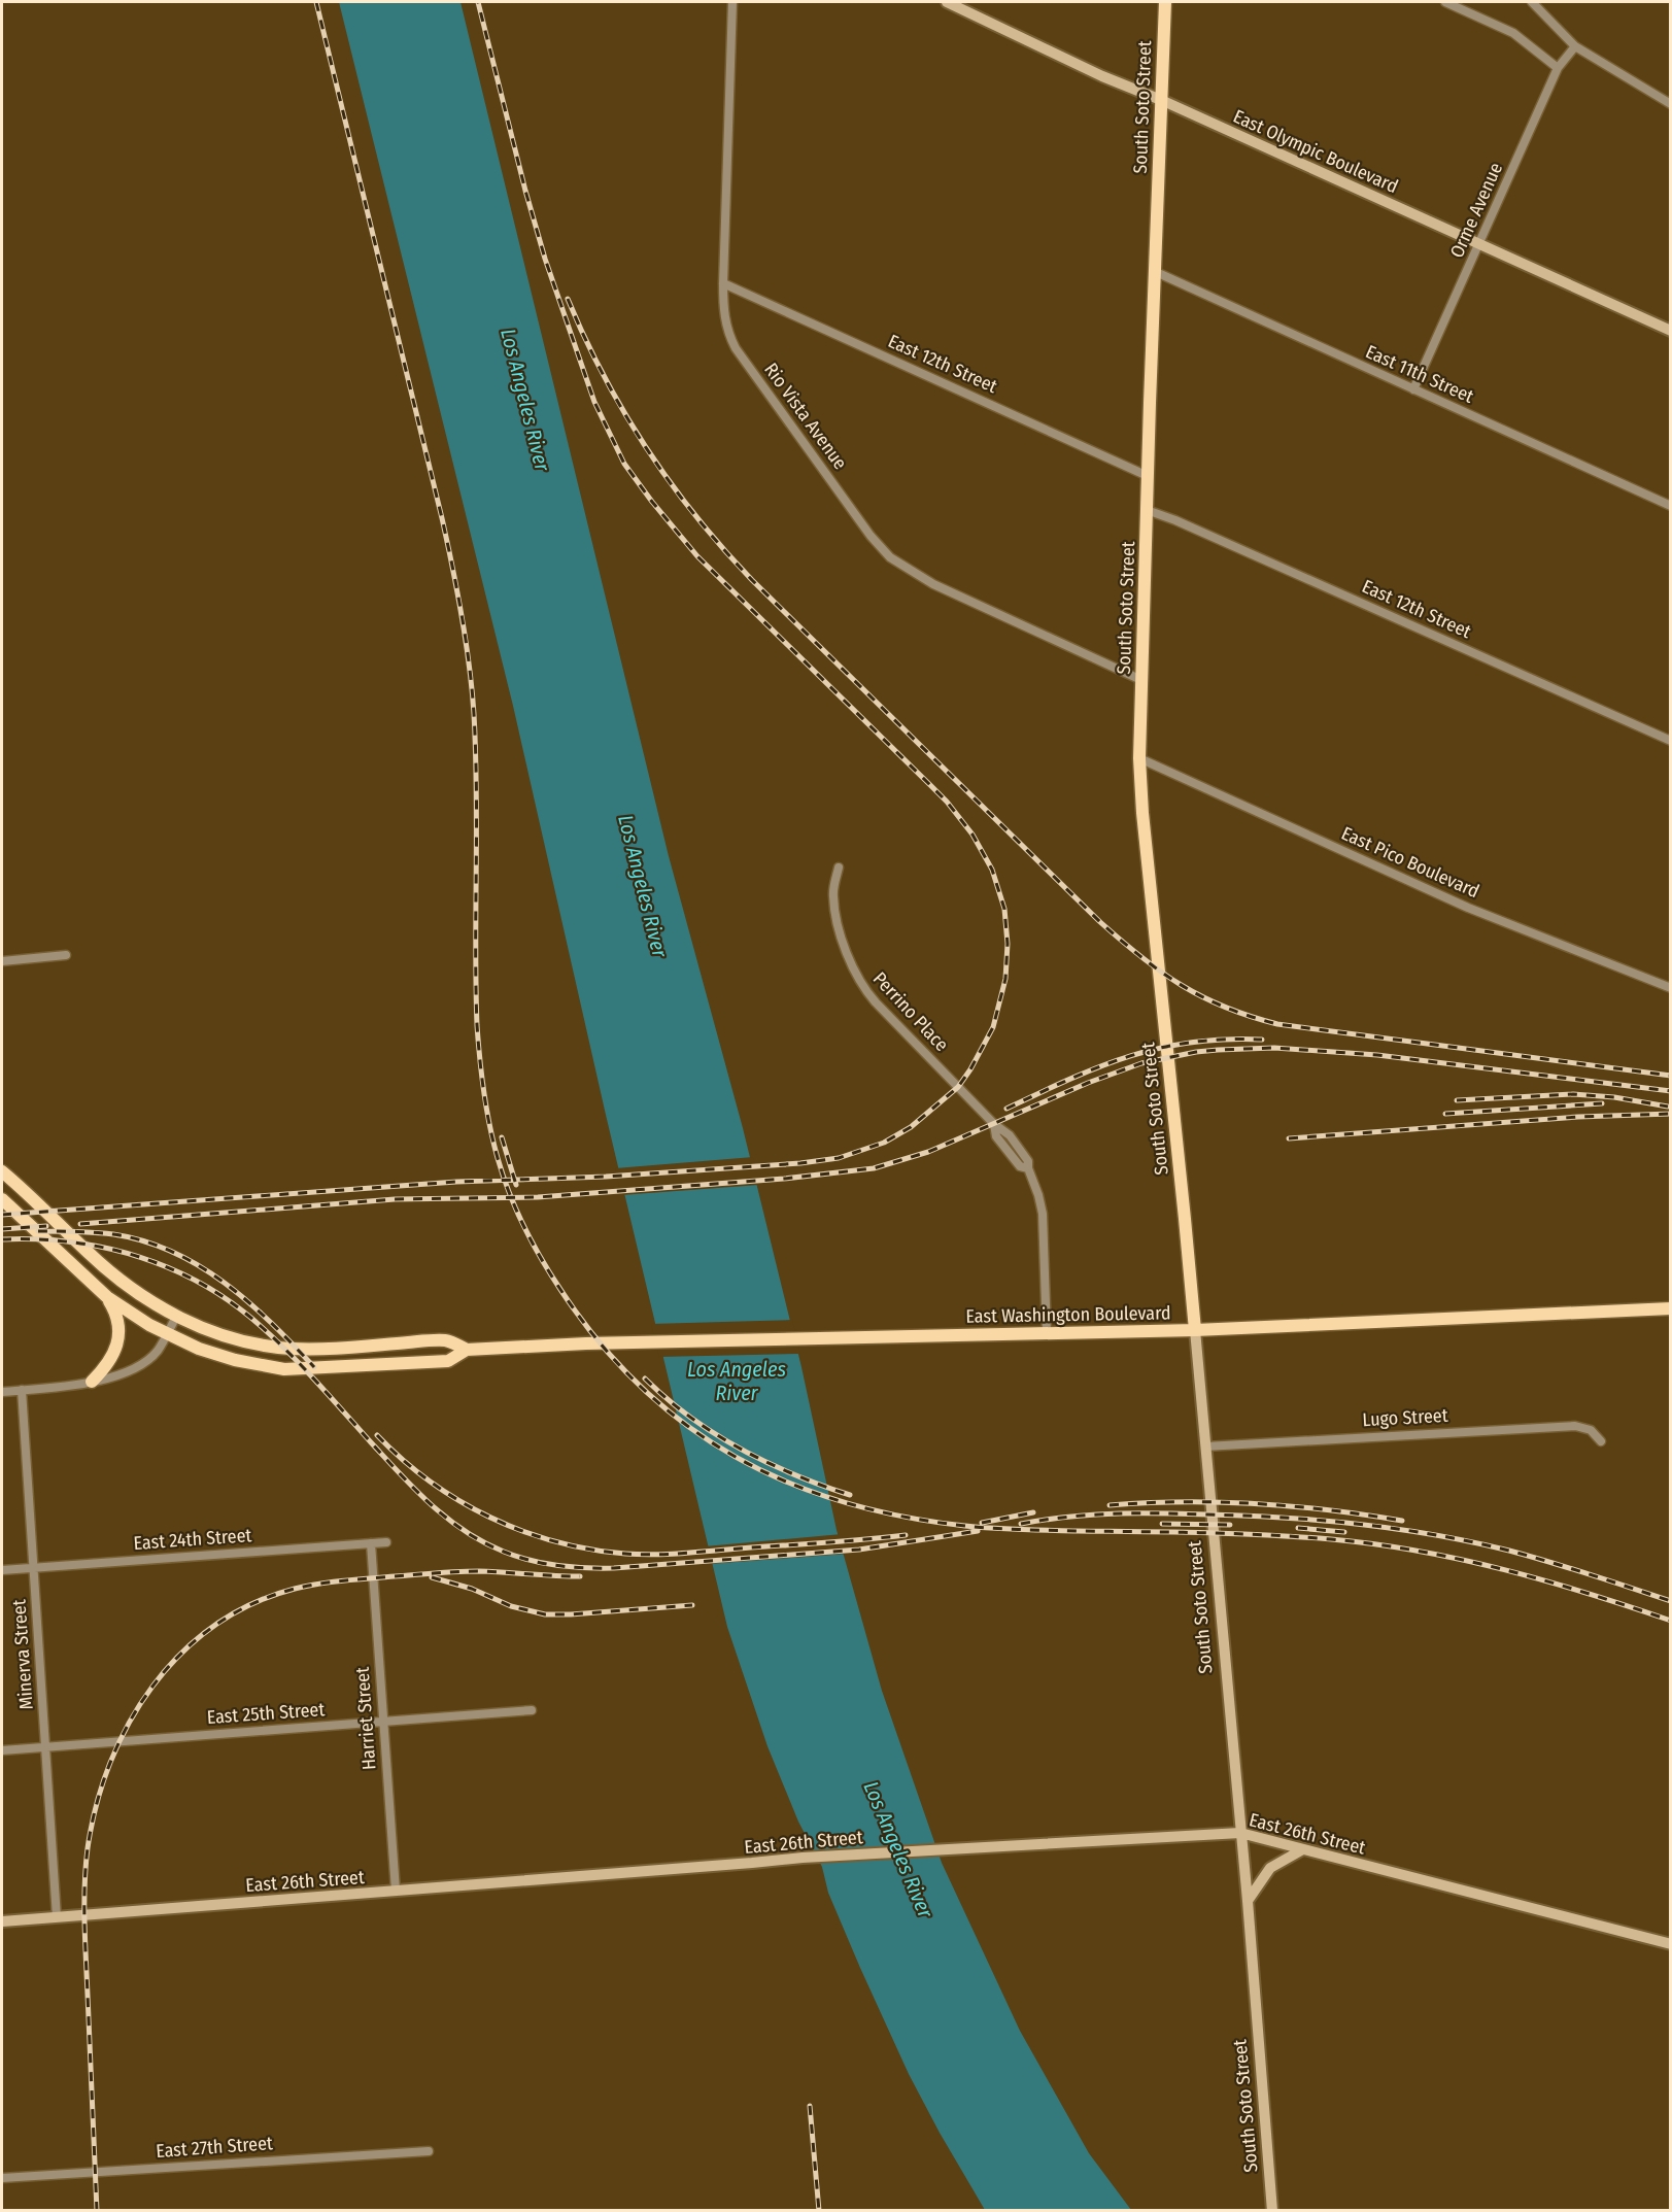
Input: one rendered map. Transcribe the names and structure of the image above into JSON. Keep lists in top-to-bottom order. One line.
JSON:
{"streets":{"main road":["South Soto Street","East Olympic Boulevard","East Washington Boulevard","East 26th Street"],"street":["Orme Avenue","East 12th Street","East 11th Street","Rio Vista Avenue","East Pico Boulevard","Perrino Place","Lugo Street","East 24th Street","Minerva Street","East 25th Street","Harriet Street","East 27th Street"]},"crossings":[["South Soto Street","East Olympic Boulevard"],["South Soto Street","East 12th Street"],["South Soto Street","East 11th Street"],["South Soto Street","Rio Vista Avenue"],["South Soto Street","East Pico Boulevard"],["South Soto Street","East Washington Boulevard"],["South Soto Street","Lugo Street"],["South Soto Street","East 26th Street"],["East Olympic Boulevard","Orme Avenue"],["Orme Avenue","East 11th Street"],["East 12th Street","Rio Vista Avenue"],["Perrino Place","East Washington Boulevard"],["East 24th Street","Minerva Street"],["East 24th Street","Harriet Street"],["Minerva Street","East 25th Street"],["Minerva Street","East 26th Street"],["East 25th Street","Harriet Street"],["Harriet Street","East 26th Street"]],"water":["Los Angeles River"]}
